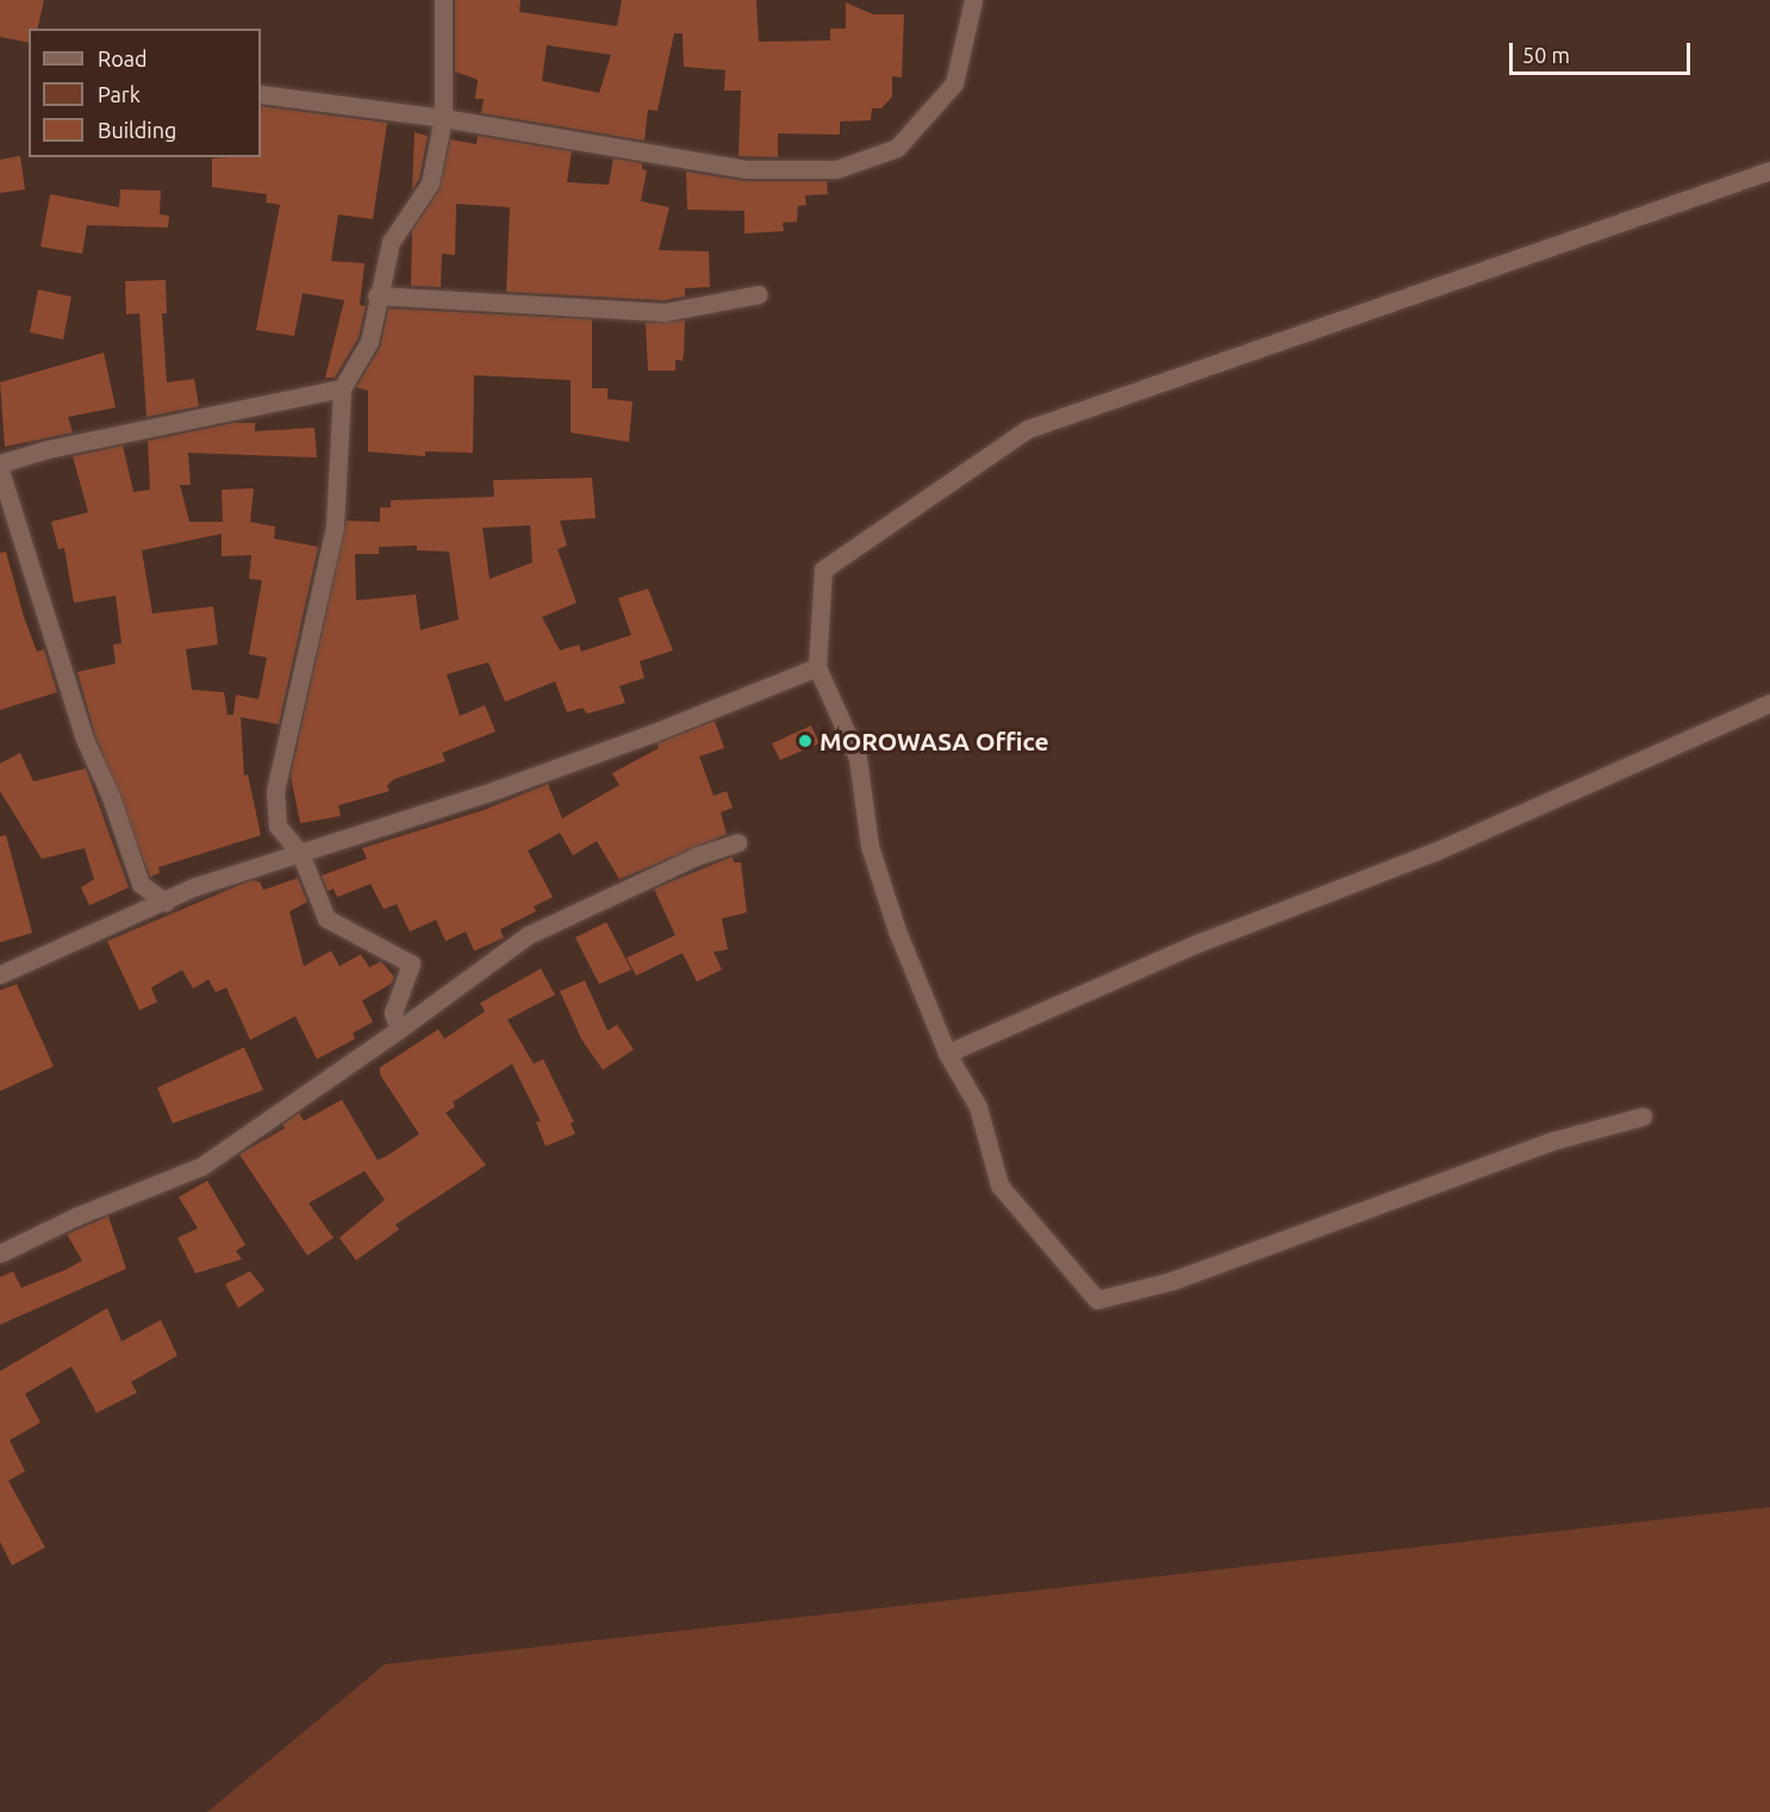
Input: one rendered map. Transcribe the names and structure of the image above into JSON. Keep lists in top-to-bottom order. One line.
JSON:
{"places":["MOROWASA Office"],"legend":["Road","Park","Building"],"scale_bar":"50 m"}
